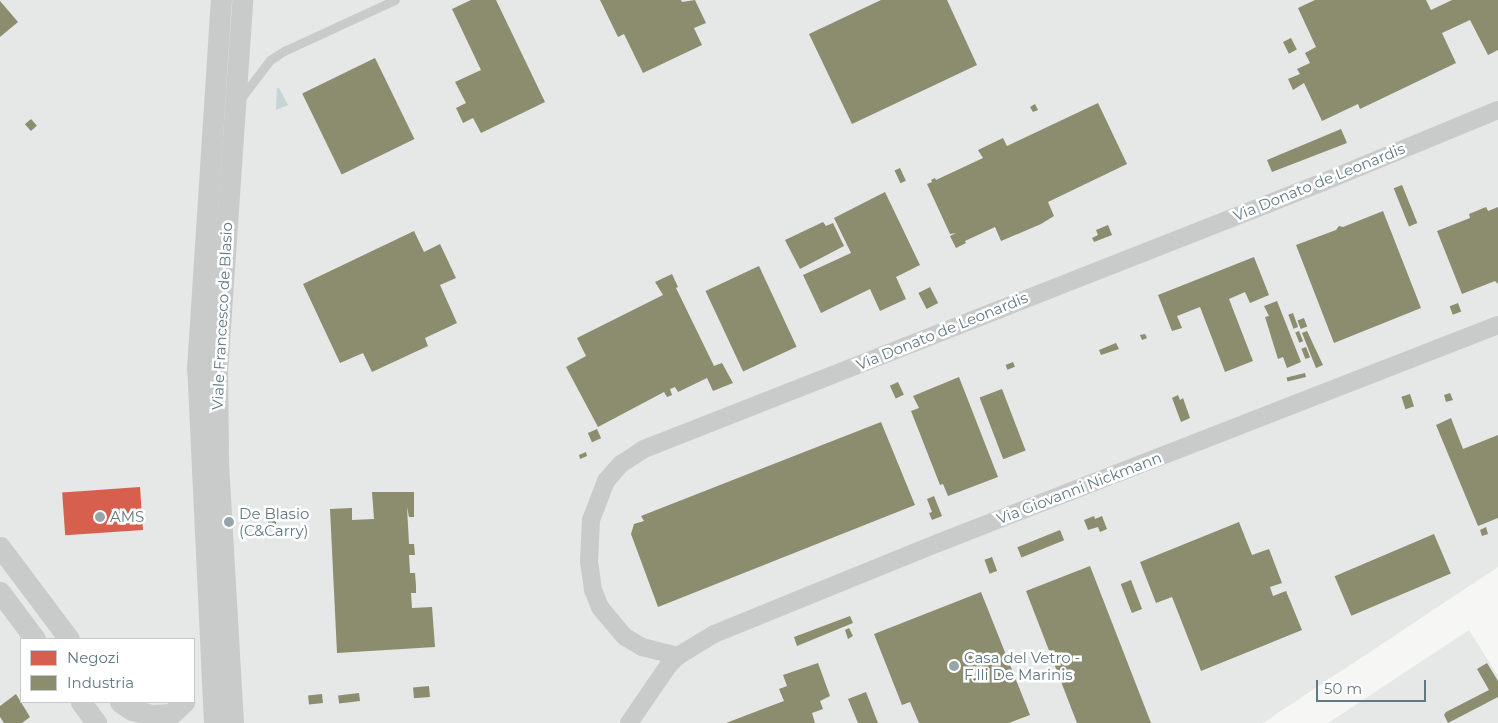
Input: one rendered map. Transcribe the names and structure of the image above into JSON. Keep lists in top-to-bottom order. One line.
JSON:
{"streets":{"street":["Via Donato de Leonardis","Viale Francesco de Blasio","Via Giovanni Nickmann"]},"crossings":[["Via Donato de Leonardis","Via Giovanni Nickmann"]],"places":["AMS","De Blasio (C&Carry)","Casa del Vetro - F.lli De Marinis"],"legend":["Negozi","Industria"],"scale_bar":"50 m"}
